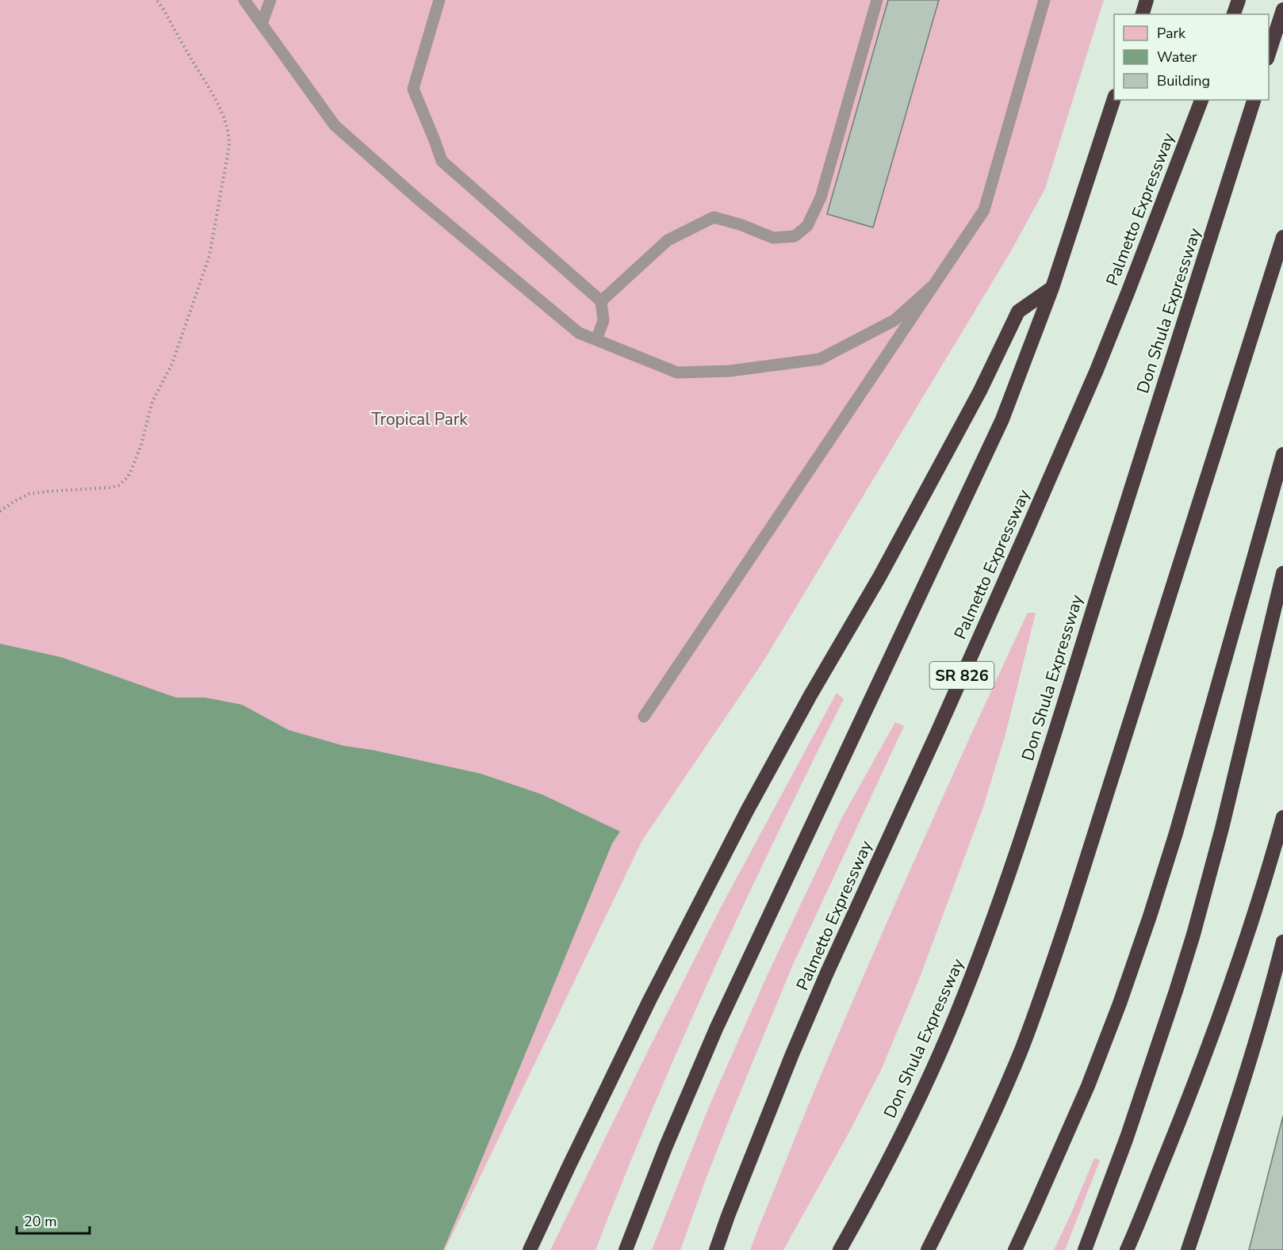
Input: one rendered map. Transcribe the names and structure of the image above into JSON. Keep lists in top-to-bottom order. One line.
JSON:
{"streets":{"highway":["Palmetto Expressway","Don Shula Expressway","SR 826"]},"parks":["Tropical Park"],"legend":["Park","Water","Building"],"scale_bar":"20 m"}
